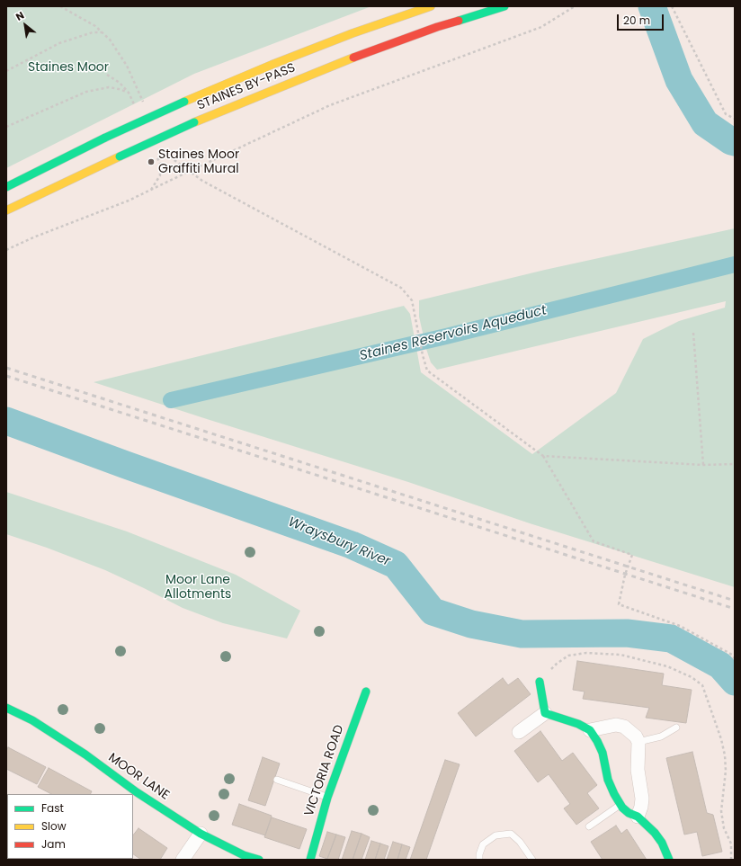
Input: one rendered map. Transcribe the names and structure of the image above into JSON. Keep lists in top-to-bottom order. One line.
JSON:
{"streets":{"main road":["STAINES BY-PASS","VICTORIA ROAD","MOOR LANE"]},"water":["Staines Reservoirs Aqueduct","Wraysbury River"],"parks":["Staines Moor","Moor Lane Allotments"],"places":["Staines Moor Graffiti Mural"],"legend":["Fast","Slow","Jam"],"scale_bar":"20 m","north":"top left"}
